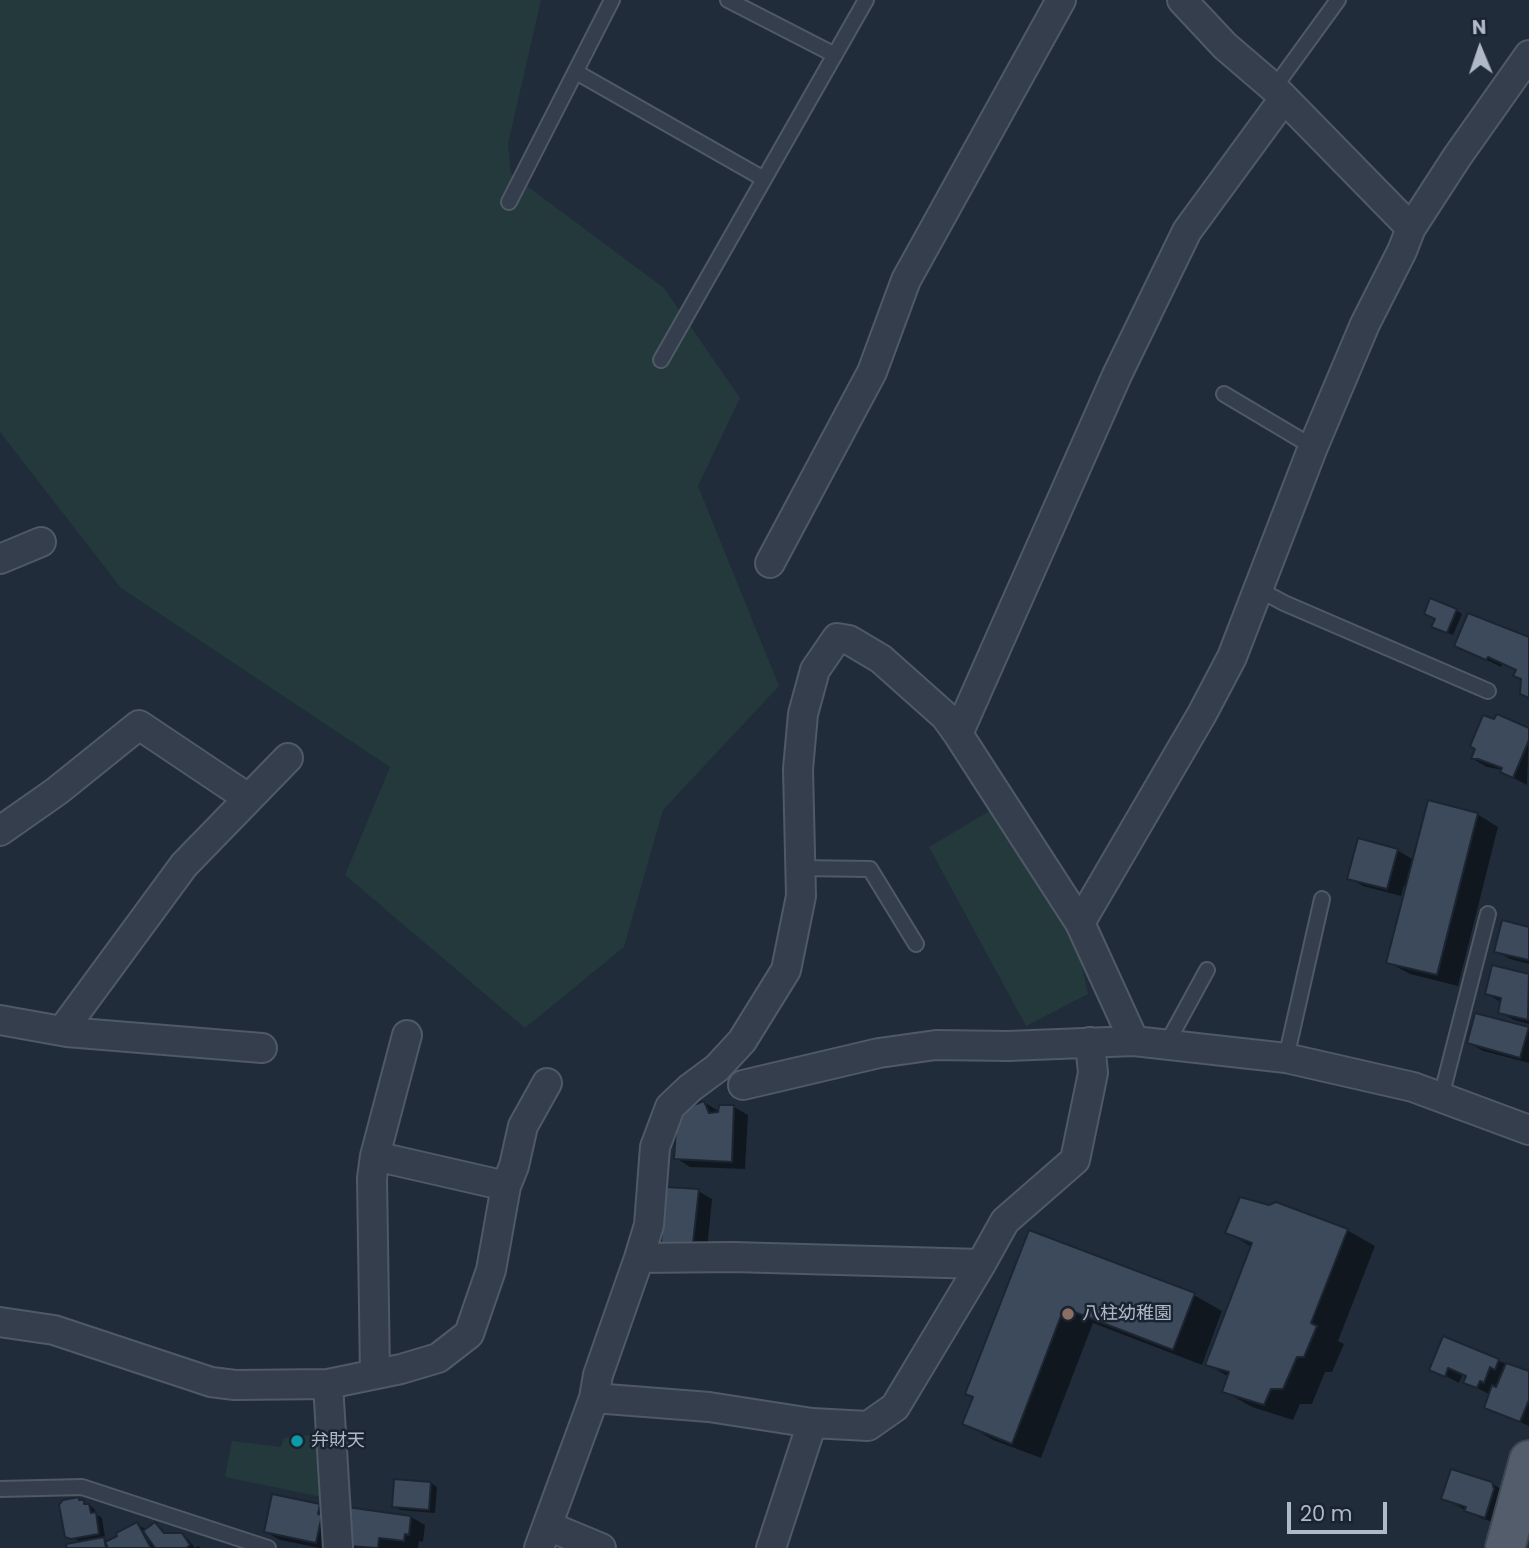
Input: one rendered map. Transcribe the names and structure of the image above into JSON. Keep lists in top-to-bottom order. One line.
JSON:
{"places":["八柱幼稚園","弁財天"],"scale_bar":"20 m","north":"top"}
